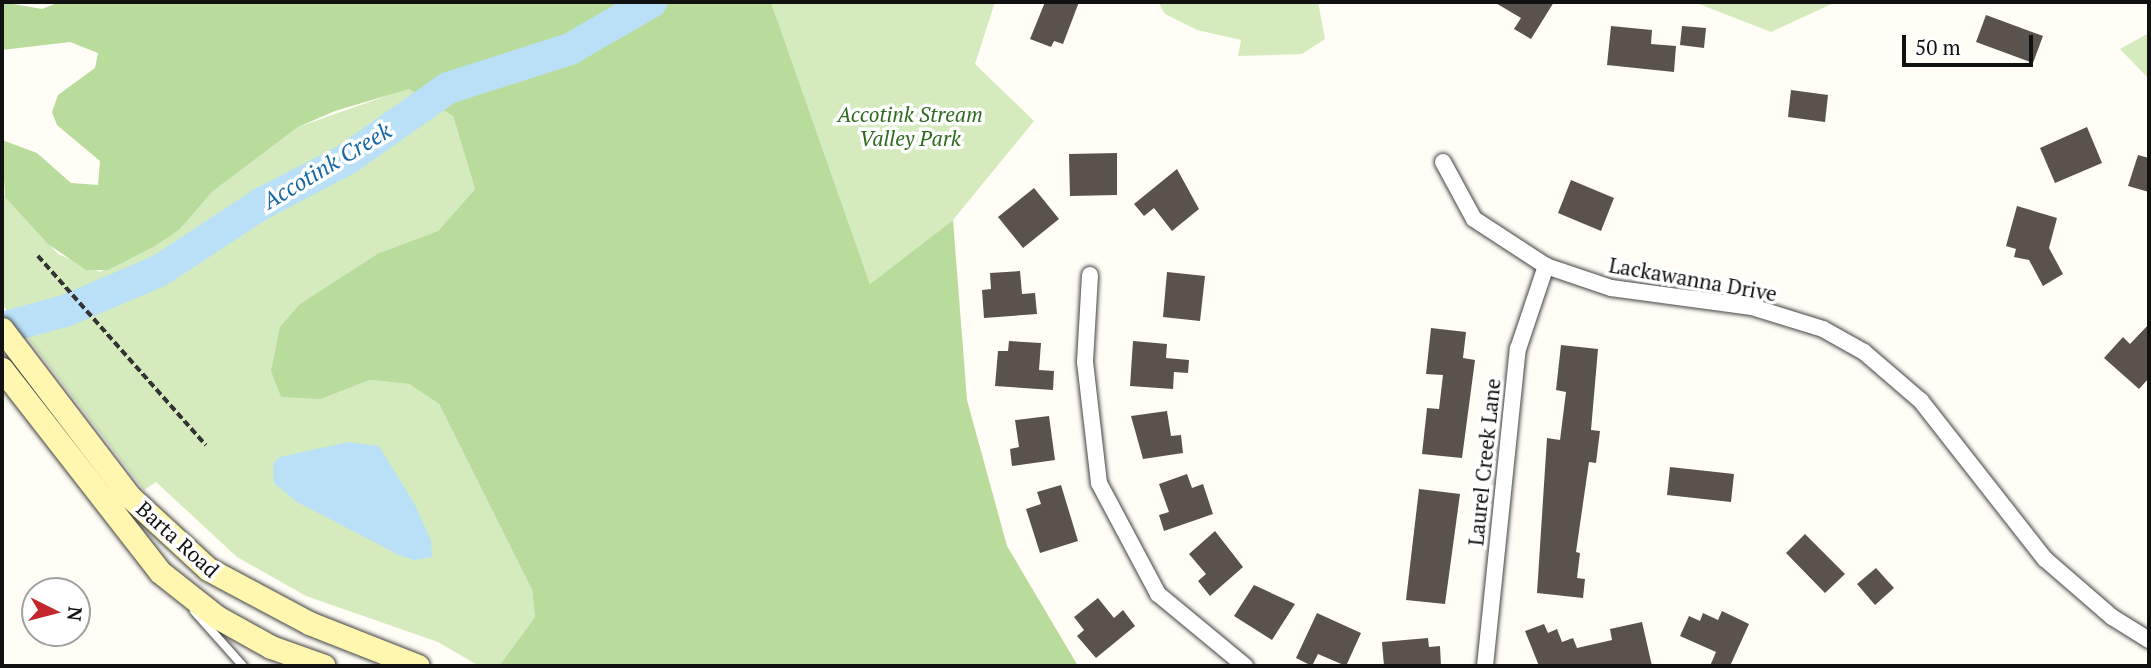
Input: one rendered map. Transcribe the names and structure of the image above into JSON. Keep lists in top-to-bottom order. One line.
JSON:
{"streets":{"street":["Lackawanna Drive","Laurel Creek Lane","Barta Road"]},"crossings":[["Lackawanna Drive","Laurel Creek Lane"]],"water":["Accotink Creek"],"parks":["Accotink Stream Valley Park"],"scale_bar":"50 m","north":"right"}
